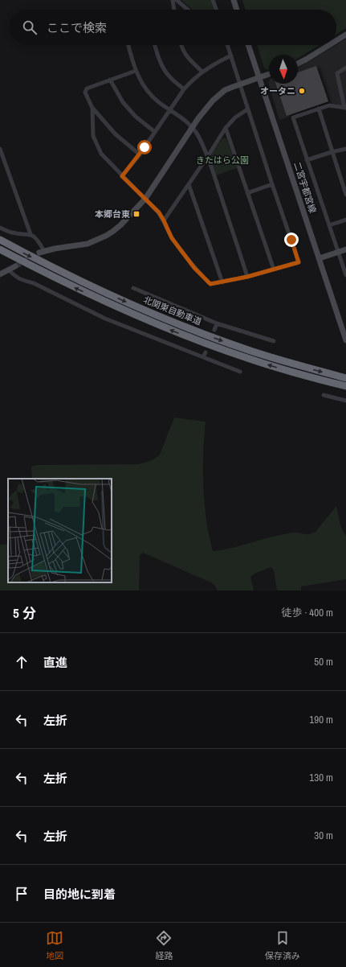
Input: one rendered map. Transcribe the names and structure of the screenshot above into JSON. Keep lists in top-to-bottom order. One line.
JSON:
{"streets":{"highway":["北関東自動車道"],"street":["二宮宇都宮線"]},"parks":["きたはら公園"],"places":{"other":["オータニ"],"transit":["本郷台東"]},"north":"bottom","page":{"search":"ここで検索","heading":["5 分","徒歩 · 400 m"],"list":[["直進","50 m"],["左折","190 m"],["左折","130 m"],["左折","30 m"],"目的地に到着"],"nav":["地図","経路","保存済み"]}}
